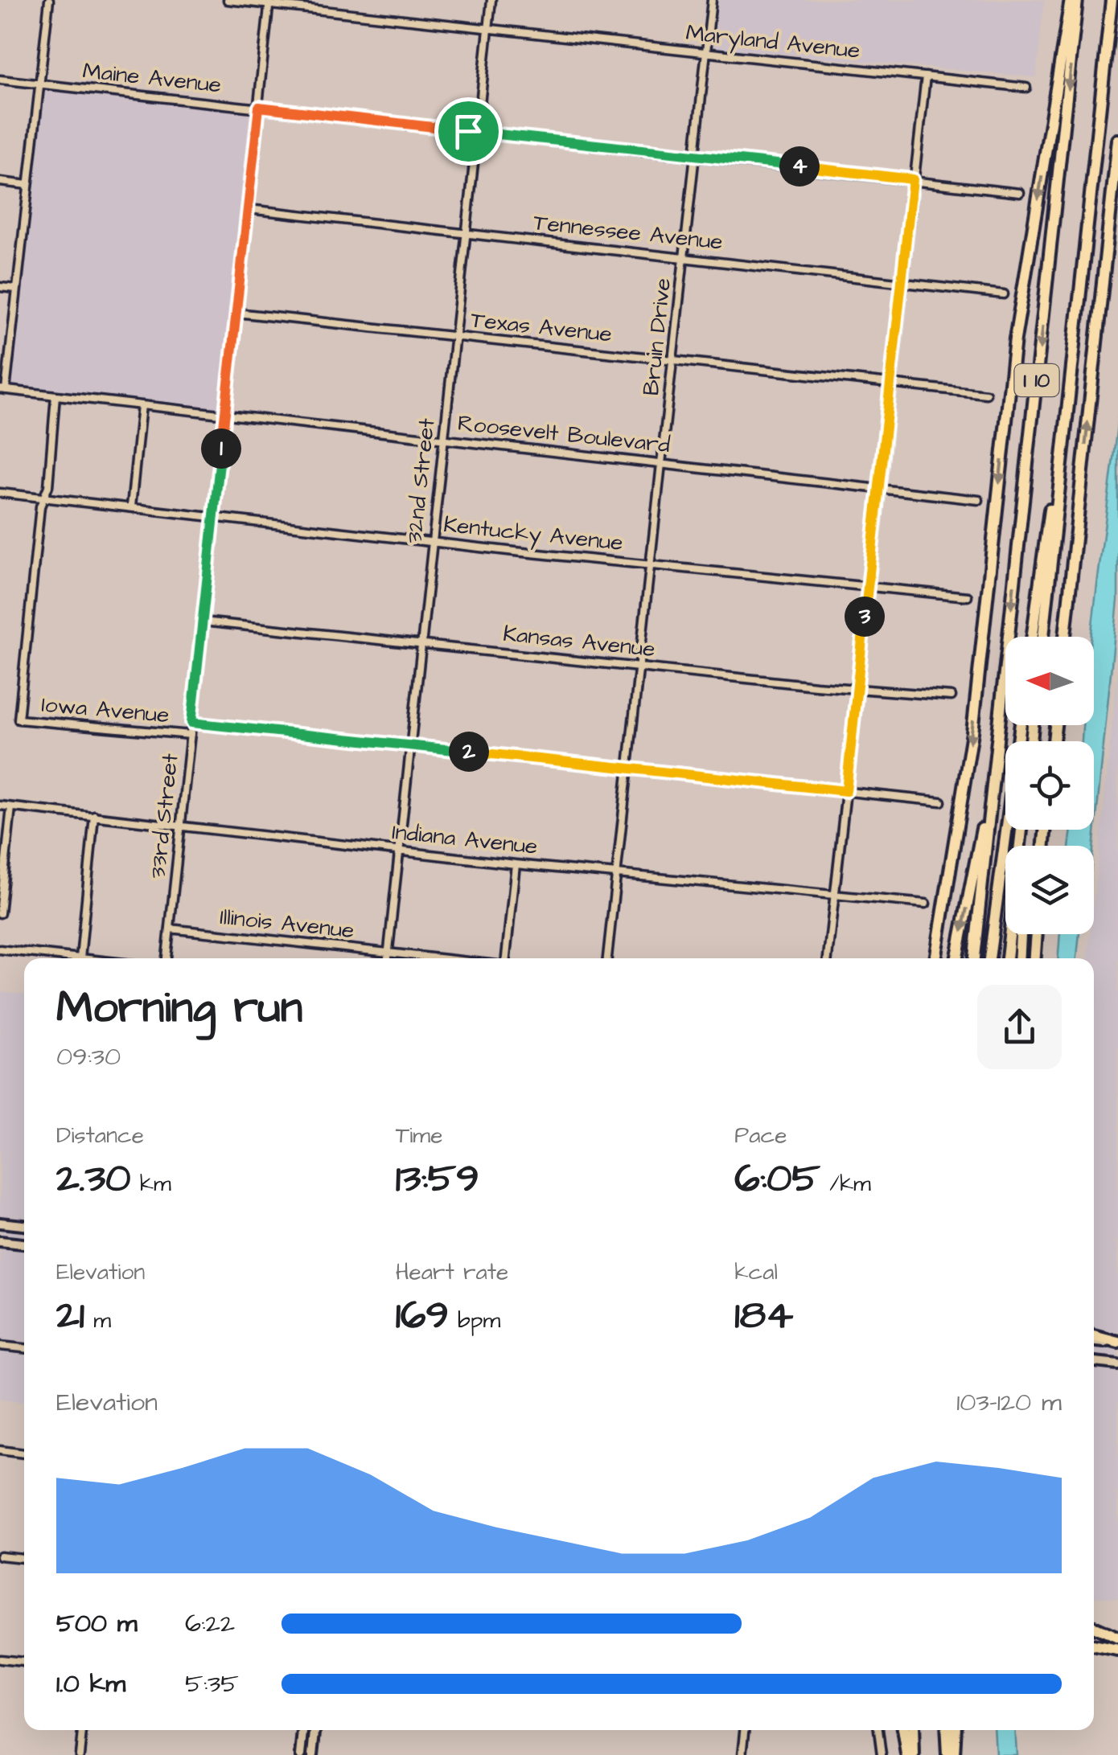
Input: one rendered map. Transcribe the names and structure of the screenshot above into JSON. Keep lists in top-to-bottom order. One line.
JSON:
{"streets":{"highway":["I 10"],"street":["Maryland Avenue","Maine Avenue","Tennessee Avenue","Texas Avenue","Bruin Drive","Roosevelt Boulevard","32nd Street","Kentucky Avenue","Kansas Avenue","Iowa Avenue","33rd Street","Indiana Avenue","Illinois Avenue"]},"crossings":[["Maryland Avenue","Bruin Drive"],["Maryland Avenue","32nd Street"],["Maryland Avenue","33rd Street"],["Maine Avenue","Bruin Drive"],["Maine Avenue","32nd Street"],["Maine Avenue","33rd Street"],["Tennessee Avenue","Bruin Drive"],["Tennessee Avenue","32nd Street"],["Tennessee Avenue","33rd Street"],["Texas Avenue","Bruin Drive"],["Texas Avenue","32nd Street"],["Texas Avenue","33rd Street"],["Bruin Drive","Roosevelt Boulevard"],["Bruin Drive","Kentucky Avenue"],["Bruin Drive","Kansas Avenue"],["Bruin Drive","Iowa Avenue"],["Bruin Drive","Indiana Avenue"],["Roosevelt Boulevard","32nd Street"],["Roosevelt Boulevard","33rd Street"],["32nd Street","Kentucky Avenue"],["32nd Street","Kansas Avenue"],["32nd Street","Iowa Avenue"],["32nd Street","Indiana Avenue"],["32nd Street","Illinois Avenue"],["Kentucky Avenue","Iowa Avenue"],["Kentucky Avenue","33rd Street"],["Kansas Avenue","33rd Street"],["Iowa Avenue","33rd Street"],["33rd Street","Indiana Avenue"],["33rd Street","Illinois Avenue"]],"north":"left","page":{"pins":["4","1","3","2"],"heading":["Morning run","09:30"],"stats":[["Distance","2.30 km"],["Time","13:59"],["Pace","6:05 /km"],["Elevation","21 m"],["Heart rate","169 bpm"],["kcal","184"]],"chart":["Elevation","103–120 m"],"list":[{"name":"500 m","note":"6:22"},{"name":"1.0 km","note":"5:35"}]}}
